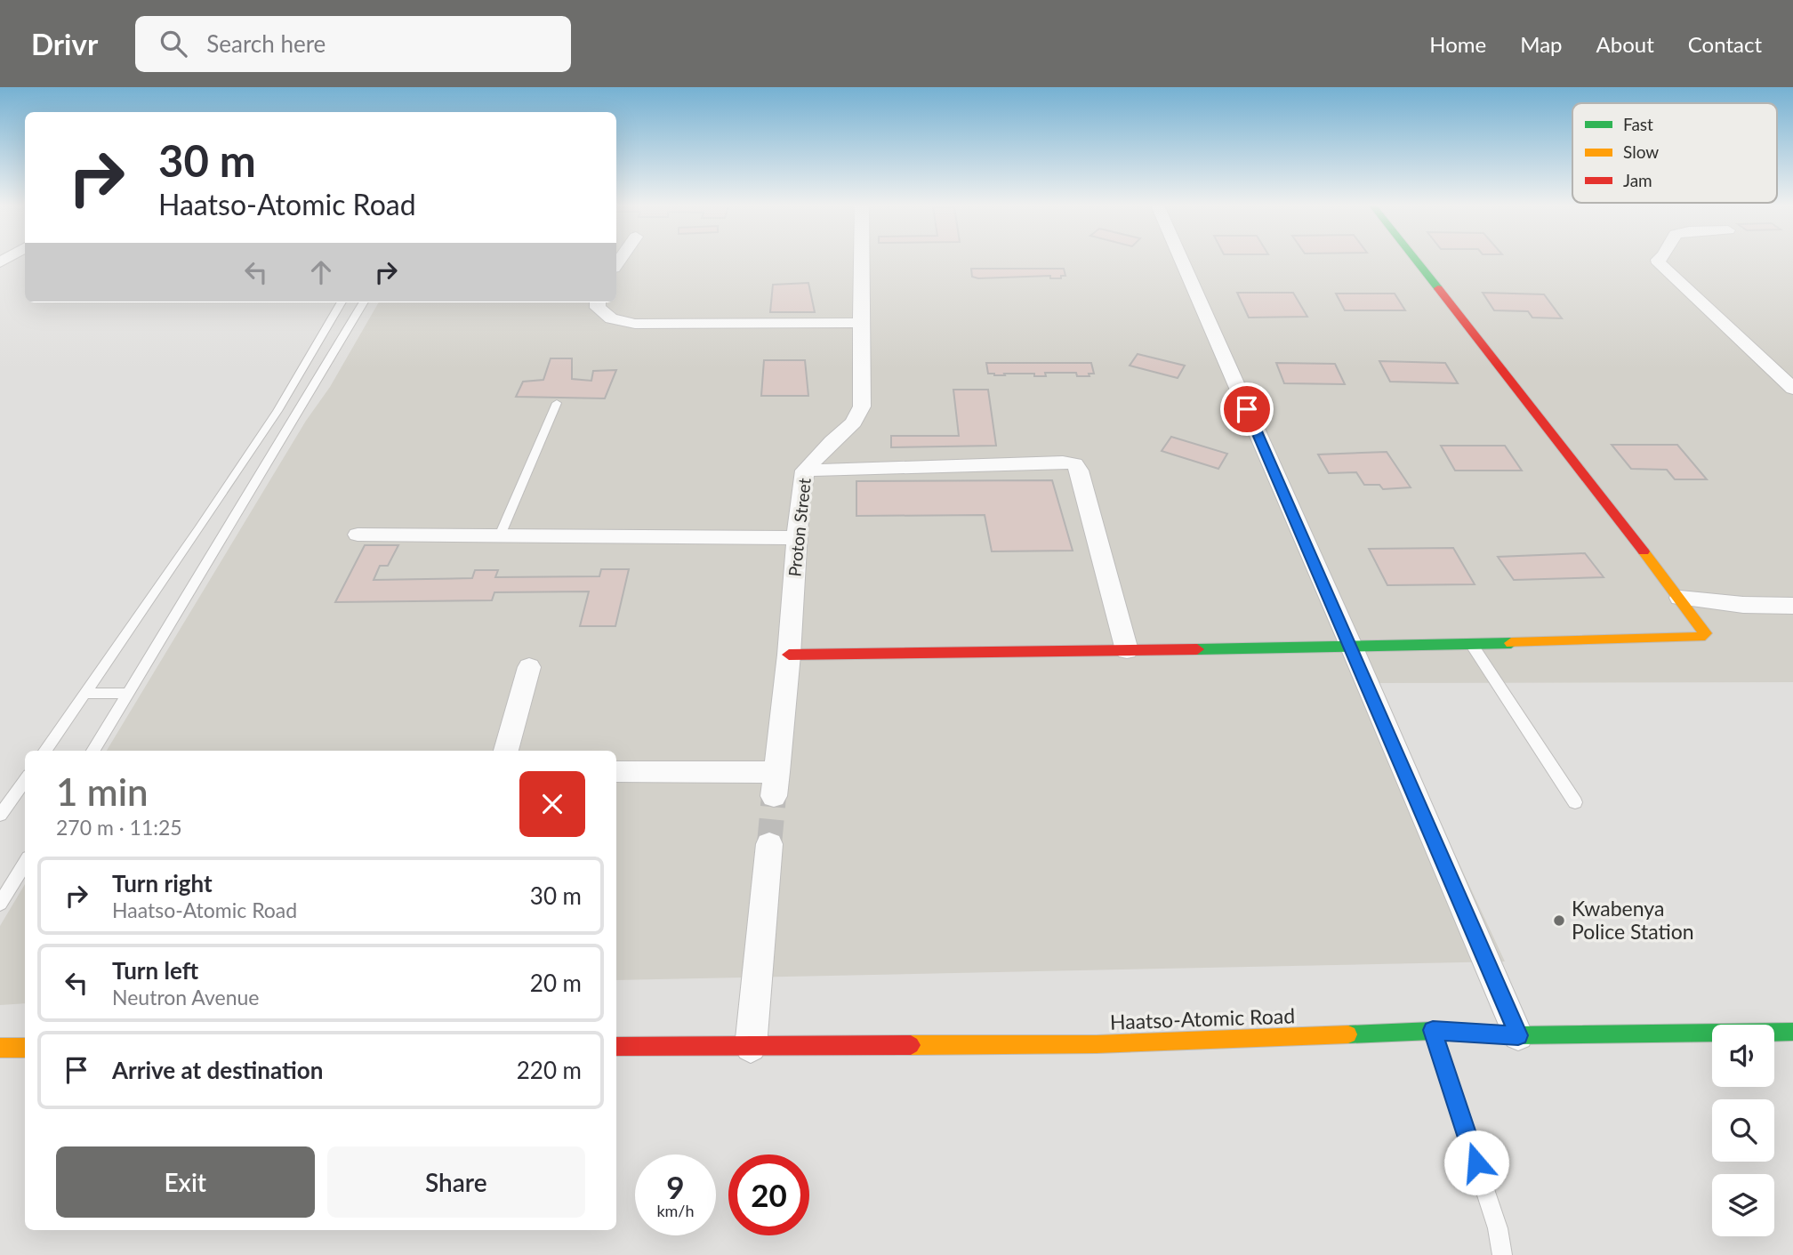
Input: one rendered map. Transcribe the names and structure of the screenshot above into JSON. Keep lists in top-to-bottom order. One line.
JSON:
{"streets":{"street":["Proton Street","Haatso-Atomic Road"]},"places":["Kwabenya Police Station"],"legend":["Fast","Slow","Jam"],"page":{"header":"Drivr","search":"Search here","nav":["Home","Map","About","Contact"],"turn":["30 m","Haatso-Atomic Road"],"heading":["1 min","270 m · 11:25"],"list":[{"name":"Turn right","note":"Haatso-Atomic Road","value":"30 m"},{"name":"Turn left","note":"Neutron Avenue","value":"20 m"},{"name":"Arrive at destination","value":"220 m"}],"buttons":["Exit","Share"],"speed":"9 km/h","limit":"20"}}
